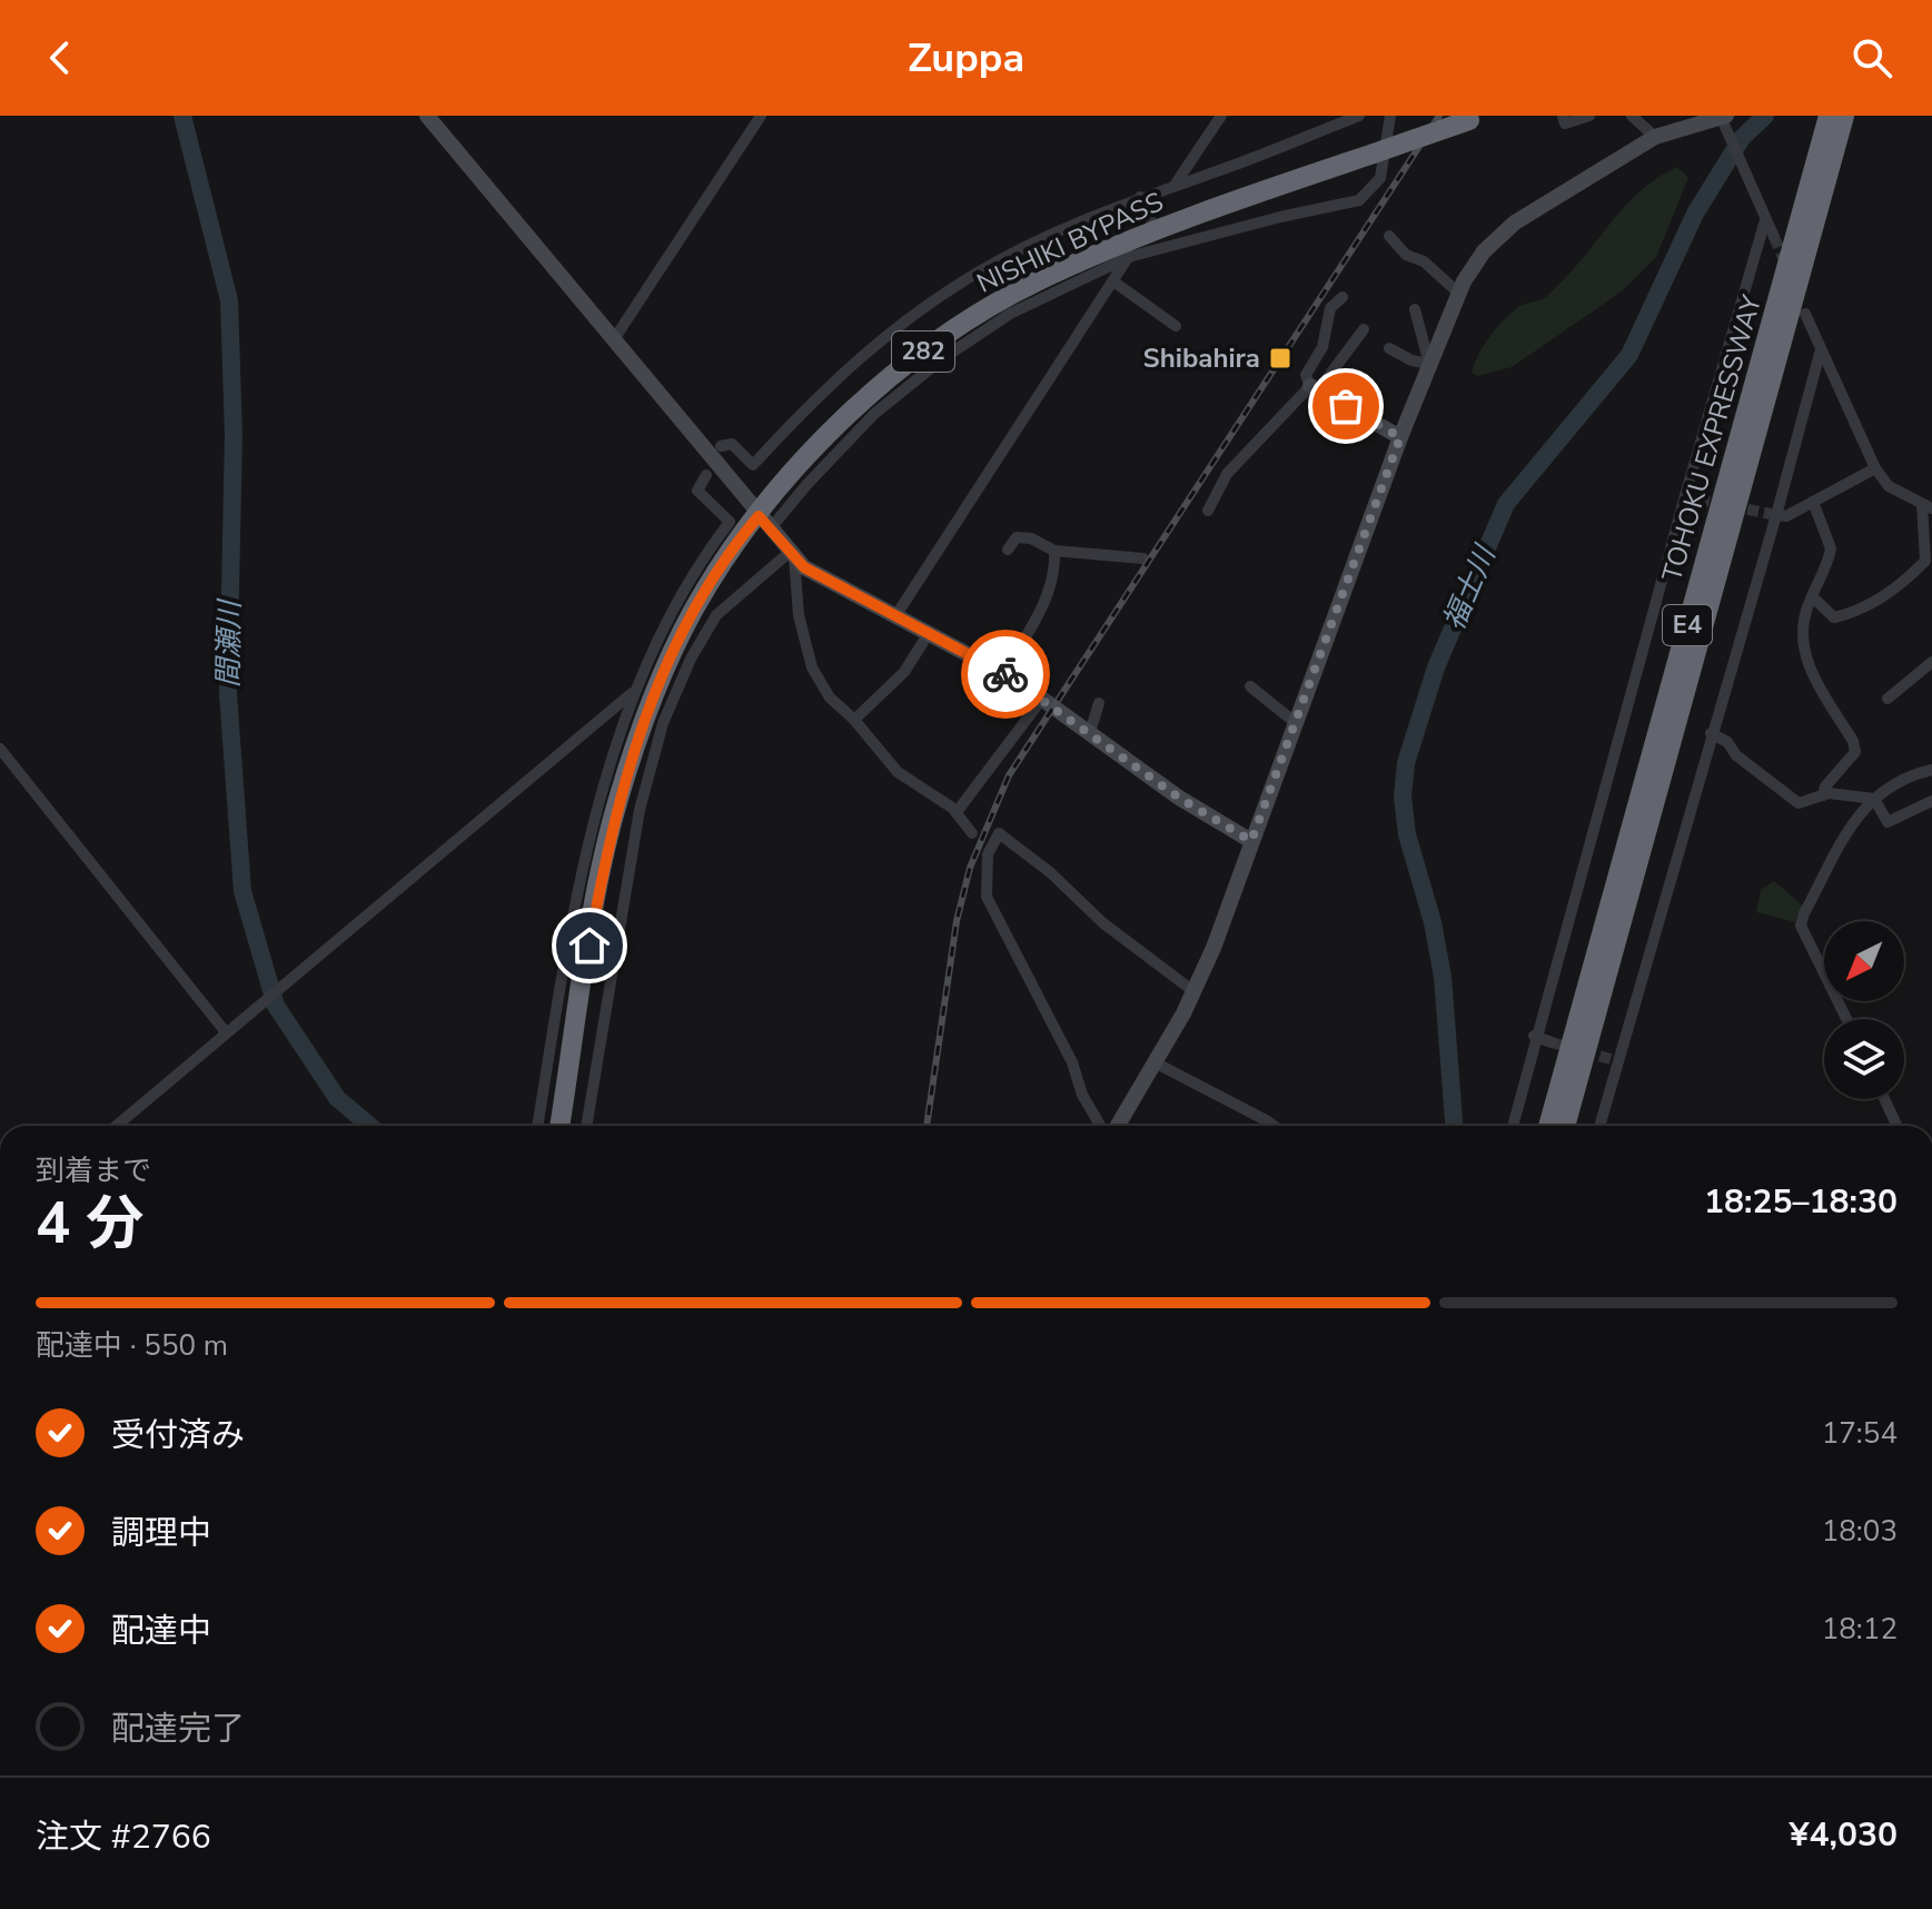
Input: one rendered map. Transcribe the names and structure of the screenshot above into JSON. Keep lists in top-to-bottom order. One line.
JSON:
{"streets":{"highway":["NISHIKI BYPASS","282","TOHOKU EXPRESSWAY","E4"]},"water":["福士川","間瀬川"],"places":{"transit":["Shibahira"]},"north":"bottom left","page":{"header":"Zuppa","heading":["4 分","到着まで","18:25–18:30"],"panel":["注文 #2766","¥4,030"],"bar":"配達中 · 550 m","list":[["受付済み","17:54"],["調理中","18:03"],["配達中","18:12"],"配達完了"]}}
